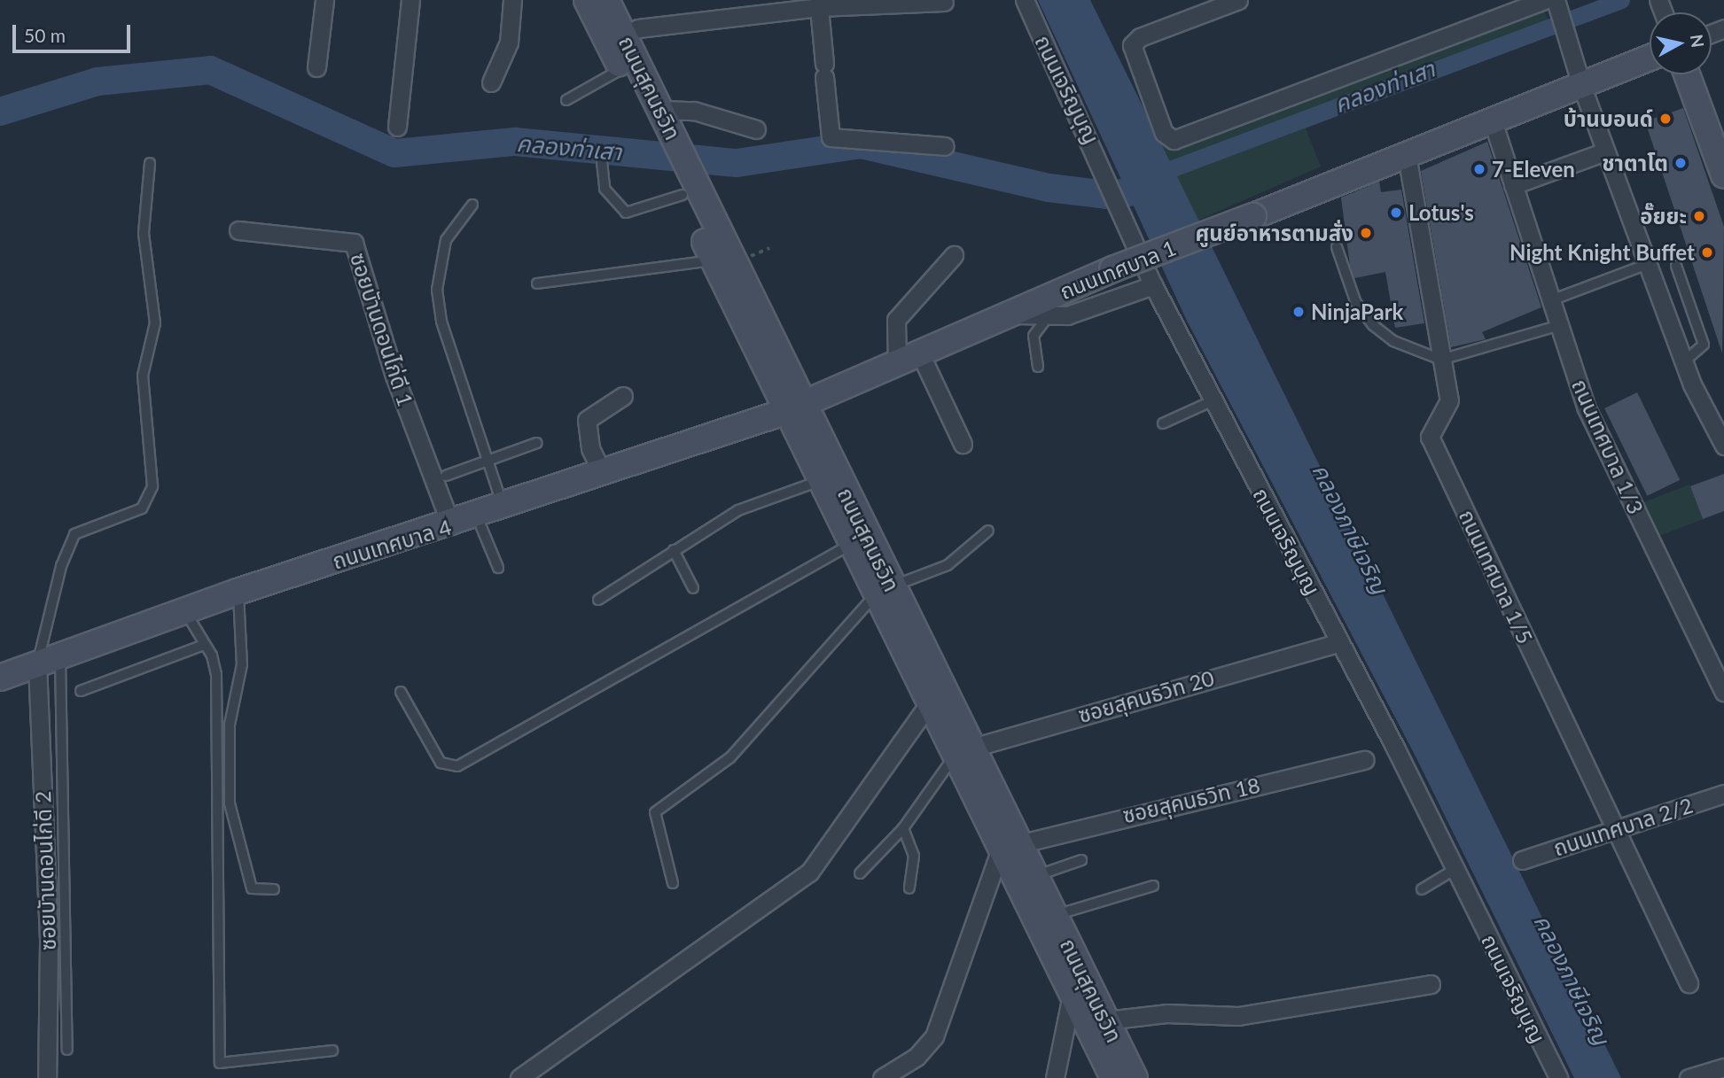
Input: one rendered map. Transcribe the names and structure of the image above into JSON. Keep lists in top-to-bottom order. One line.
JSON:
{"streets":{"street":["ถนนสุคนธวิท","ถนนเจริญบุญ","ถนนเทศบาล 1","ซอยบัานดอนไก่ดี 1","ถนนเทศบาล 1/3","ถนนเทศบาล 4","ถนนเทศบาล 1/5","ซอยสุคนธวิท 20","ซอยสุคนธวิท 18","ถนนเทศบาล 2/2","ซอยบัานดอนไก่ดี 2"]},"crossings":[["ถนนสุคนธวิท","ถนนเทศบาล 1"],["ถนนสุคนธวิท","ถนนเทศบาล 4"],["ถนนสุคนธวิท","ซอยสุคนธวิท 20"],["ถนนสุคนธวิท","ซอยสุคนธวิท 18"],["ถนนเจริญบุญ","ซอยสุคนธวิท 20"],["ถนนเทศบาล 1","ถนนเทศบาล 1/3"],["ถนนเทศบาล 1","ถนนเทศบาล 4"],["ถนนเทศบาล 1","ถนนเทศบาล 1/5"],["ซอยบัานดอนไก่ดี 1","ถนนเทศบาล 4"],["ถนนเทศบาล 4","ซอยบัานดอนไก่ดี 2"],["ถนนเทศบาล 1/5","ถนนเทศบาล 2/2"]],"water":["คลองท่าเสา","คลองภาษีเจริญ"],"places":["บ้านบอนด์","ชาตาโต","7-Eleven","Lotus's","อั๊ยยะ","ศูนย์อาหารตามสั่ง","Night Knight Buffet","NinjaPark"],"scale_bar":"50 m","north":"right"}
